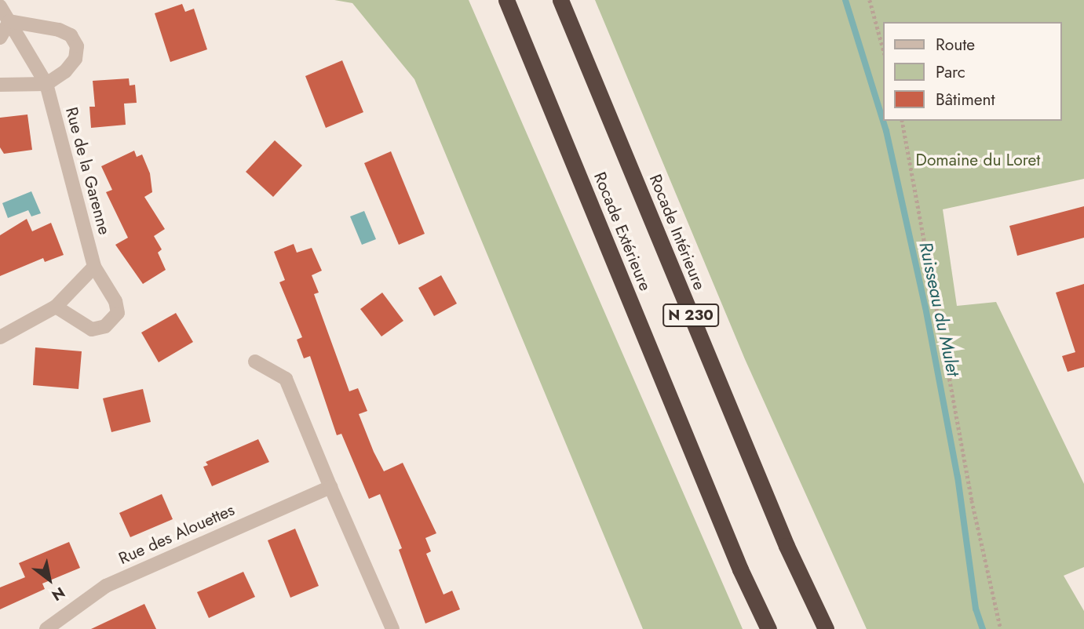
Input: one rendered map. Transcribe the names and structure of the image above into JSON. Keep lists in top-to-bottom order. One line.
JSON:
{"streets":{"highway":["Rocade Extérieure","Rocade Intérieure","N 230"],"street":["Rue de la Garenne","Rue des Alouettes"]},"water":["Ruisseau du Mulet"],"parks":["Domaine du Loret"],"legend":["Route","Parc","Bâtiment"],"north":"bottom right"}
